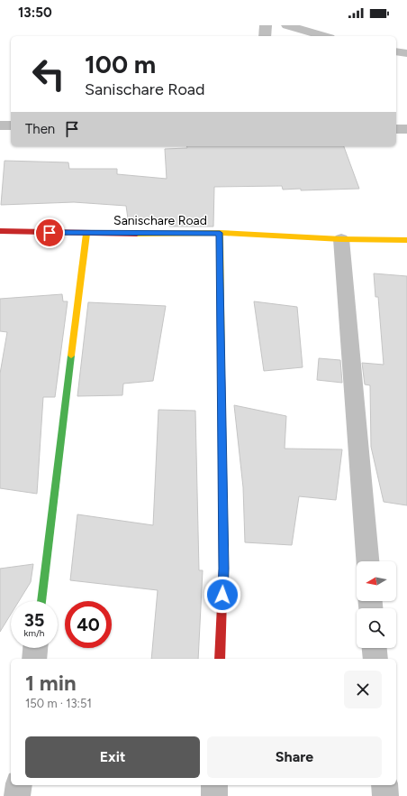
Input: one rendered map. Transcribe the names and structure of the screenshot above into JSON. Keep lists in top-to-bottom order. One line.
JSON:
{"streets":{"street":["Sanischare Road"]},"north":"left","page":{"status":"13:50","turn":["100 m","Sanischare Road"],"then":"Then","speed":"35 km/h","limit":"40","heading":["1 min","150 m · 13:51"],"buttons":["Exit","Share"]}}
